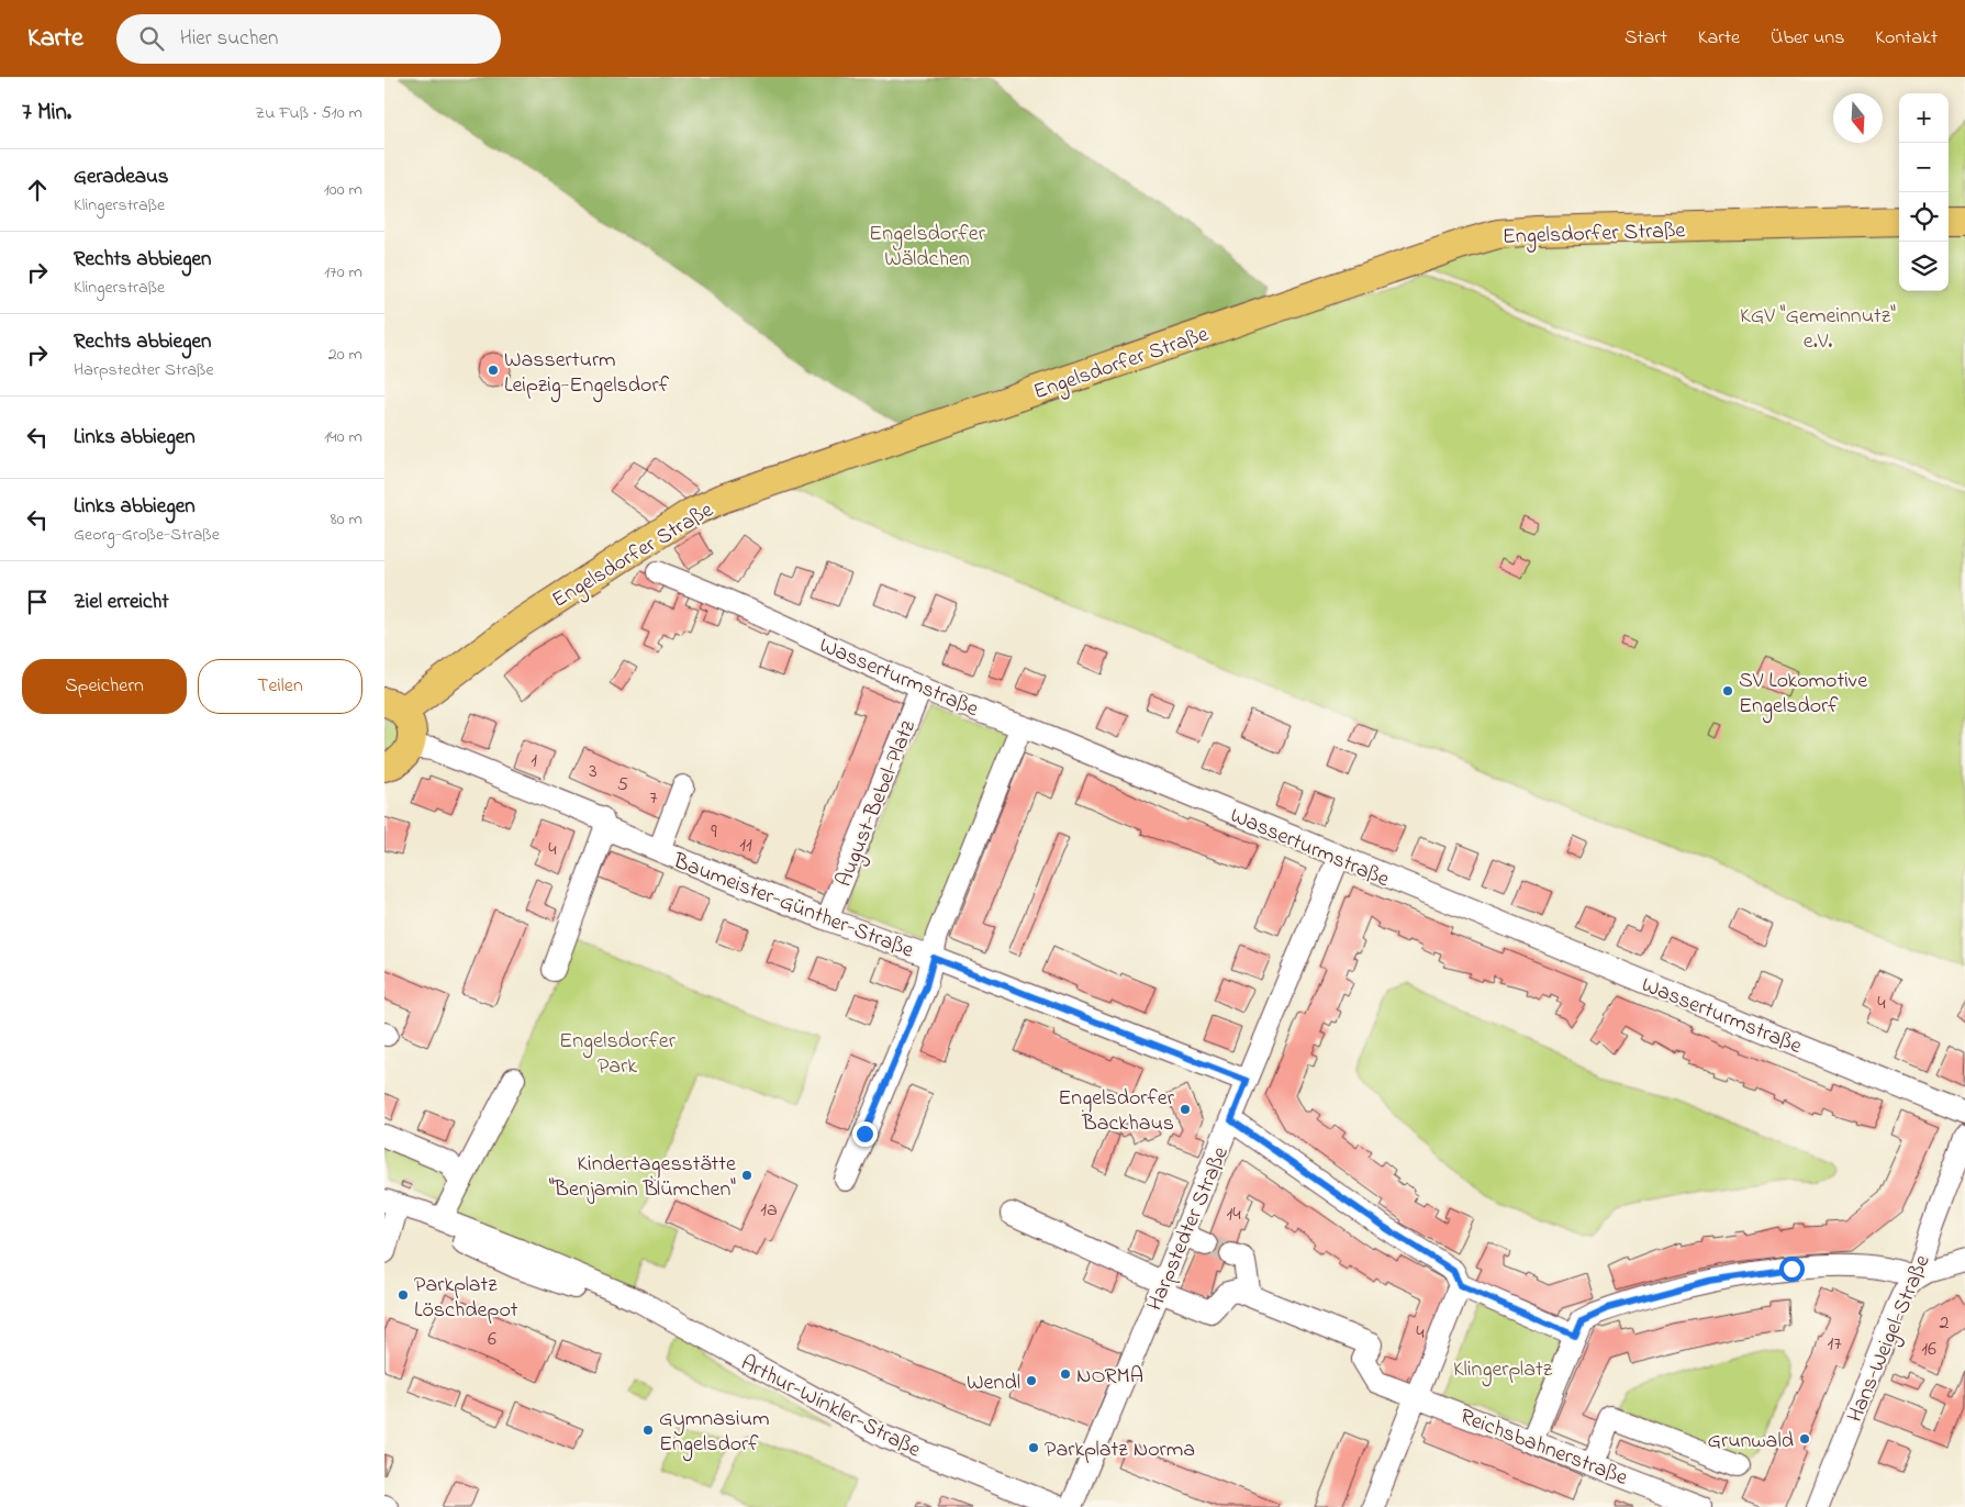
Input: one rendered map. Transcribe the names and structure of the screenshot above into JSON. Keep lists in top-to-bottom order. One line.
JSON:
{"streets":{"main road":["Engelsdorfer Straße"],"street":["Wasserturmstraße","August-Bebel-Platz","Baumeister-Günther-Straße","Harpstedter Straße","Hans-Weigel-Straße","Arthur-Winkler-Straße","Reichsbahnerstraße"]},"crossings":[["Wasserturmstraße","August-Bebel-Platz"],["Wasserturmstraße","Harpstedter Straße"],["August-Bebel-Platz","Baumeister-Günther-Straße"],["Baumeister-Günther-Straße","Harpstedter Straße"]],"parks":["Engelsdorfer Wäldchen","KGV \"Gemeinnutz\" e.V.","Engelsdorfer Park","Klingerplatz"],"places":["Wasserturm Leipzig-Engelsdorf","SV Lokomotive Engelsdorf","Engelsdorfer Backhaus","Kindertagesstätte \"Benjamin Blümchen\"","Parkplatz Löschdepot","NORMA","Wendl","Gymnasium Engelsdorf","Grunwald","Parkplatz Norma"],"house_numbers":["1","3","5","7","9","11","4","4","1a","14","2","4","6","17","16"],"north":"bottom","page":{"header":"Karte","search":"Hier suchen","nav":["Start","Karte","Über uns","Kontakt"],"heading":["7 Min.","Zu Fuß · 510 m"],"map_buttons":["+","−"],"list":[["Geradeaus","Klingerstraße","100 m"],["Rechts abbiegen","Klingerstraße","170 m"],["Rechts abbiegen","Harpstedter Straße","20 m"],["Links abbiegen","140 m"],["Links abbiegen","Georg-Große-Straße","80 m"],"Ziel erreicht"],"buttons":["Speichern","Teilen"]}}
